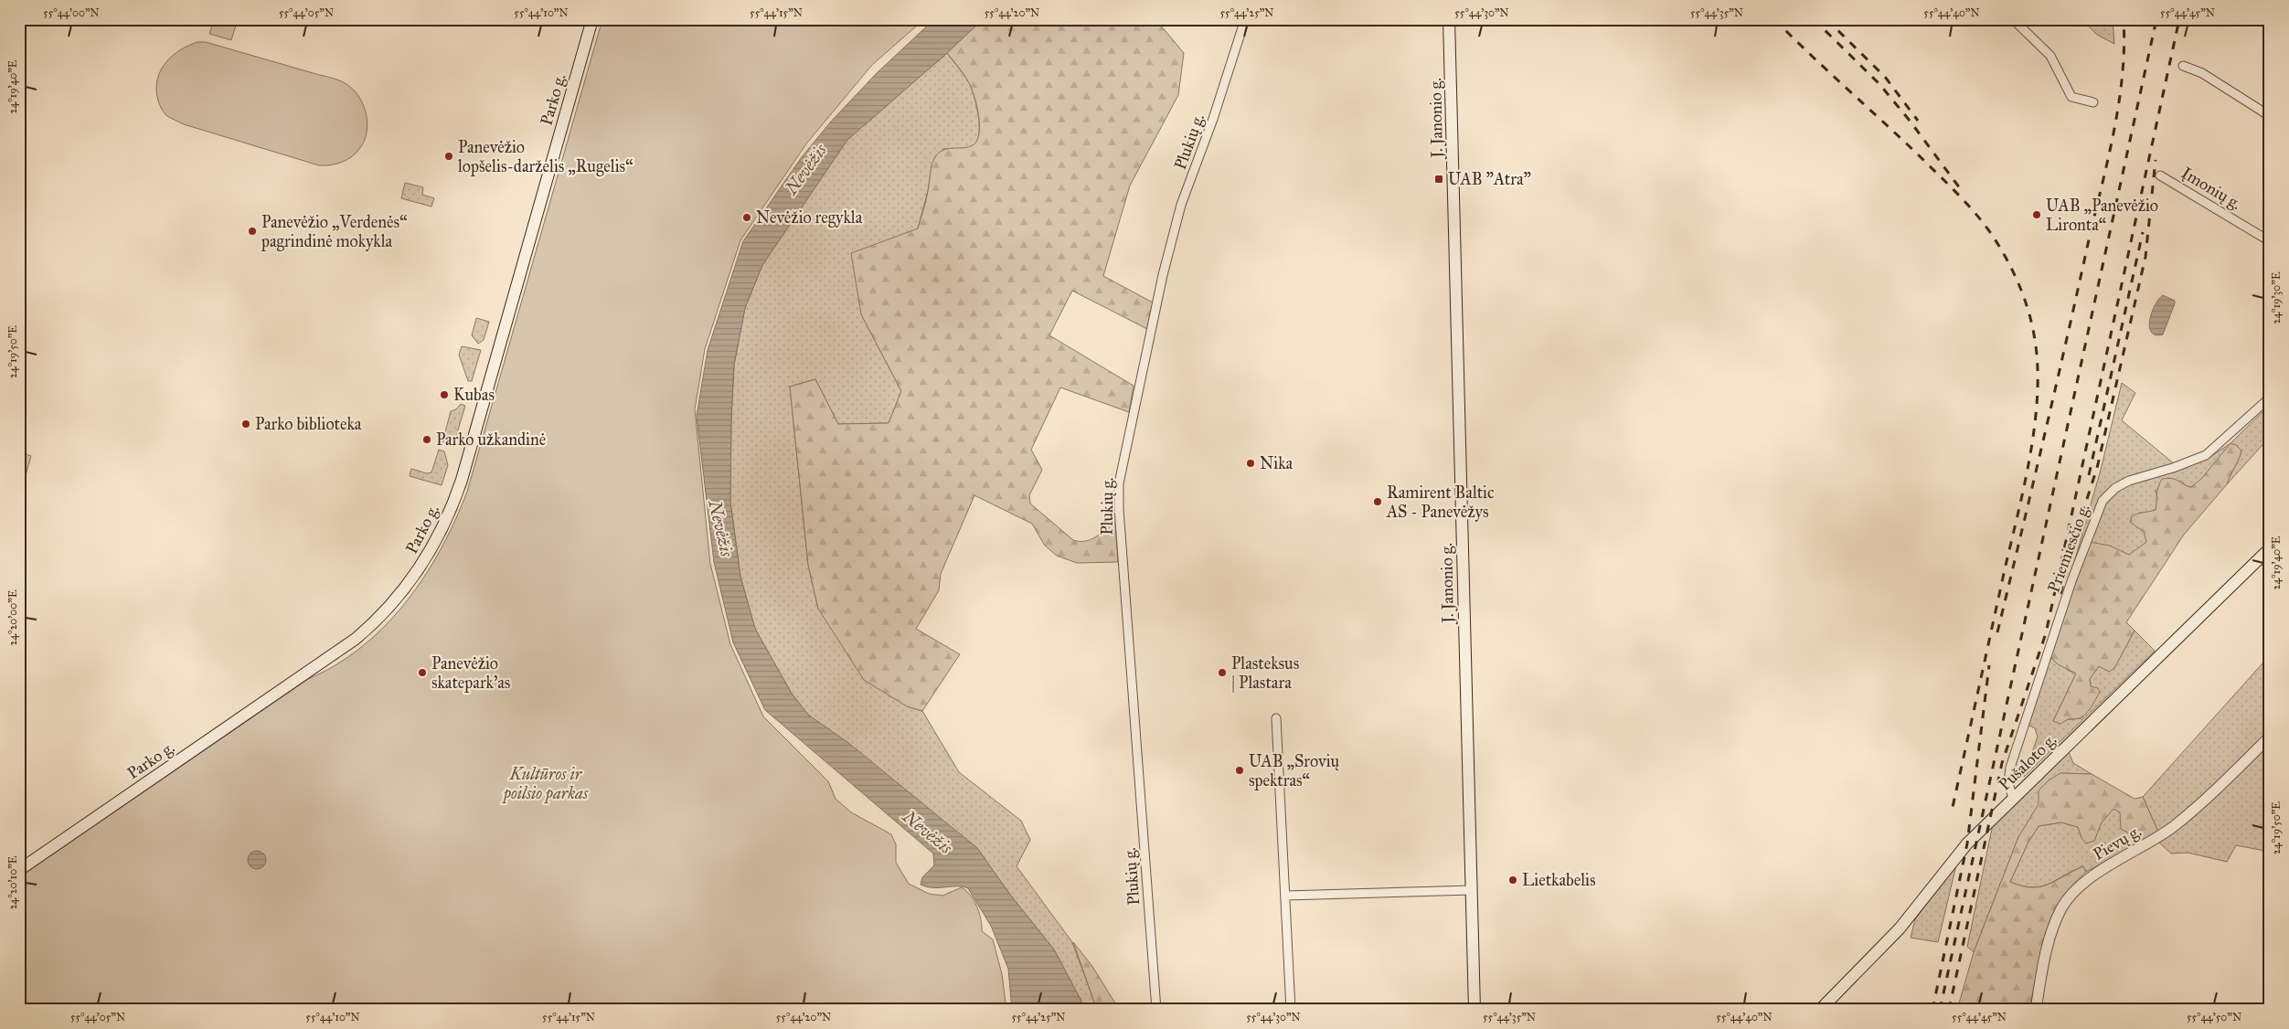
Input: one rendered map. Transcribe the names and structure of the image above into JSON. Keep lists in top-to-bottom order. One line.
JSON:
{"streets":{"main road":["Parko g.","J. Janonio g.","Pušaloto g."],"street":["Plukių g.","Įmonių g.","Priemiesčio g.","Pievų g."]},"crossings":[["Priemiesčio g.","Pušaloto g."]],"water":["Nevėžis"],"parks":["Kultūros ir poilsio parkas"],"places":{"other":["Panevėžio lopšelis-darželis „Rugelis“","UAB „Panevėžio Lironta“","Nevėžio regykla","Panevėžio „Verdenės“ pagrindinė mokykla","Kubas","Parko biblioteka","Parko užkandinė","Nika","Ramirent Baltic AS - Panevėžys","Panevėžio skatepark'as","Plasteksus | Plastara","UAB „Srovių spektras“","Lietkabelis"],"transit":["UAB \"Atra\""]},"coordinates":["55°44'00\"N","55°44'05\"N","55°44'10\"N","55°44'15\"N","55°44'20\"N","55°44'25\"N","55°44'30\"N","55°44'35\"N","55°44'40\"N","55°44'45\"N","24°19'40\"E","24°19'30\"E","24°19'50\"E","24°20'00\"E","24°20'10\"E","55°44'50\"N"]}
